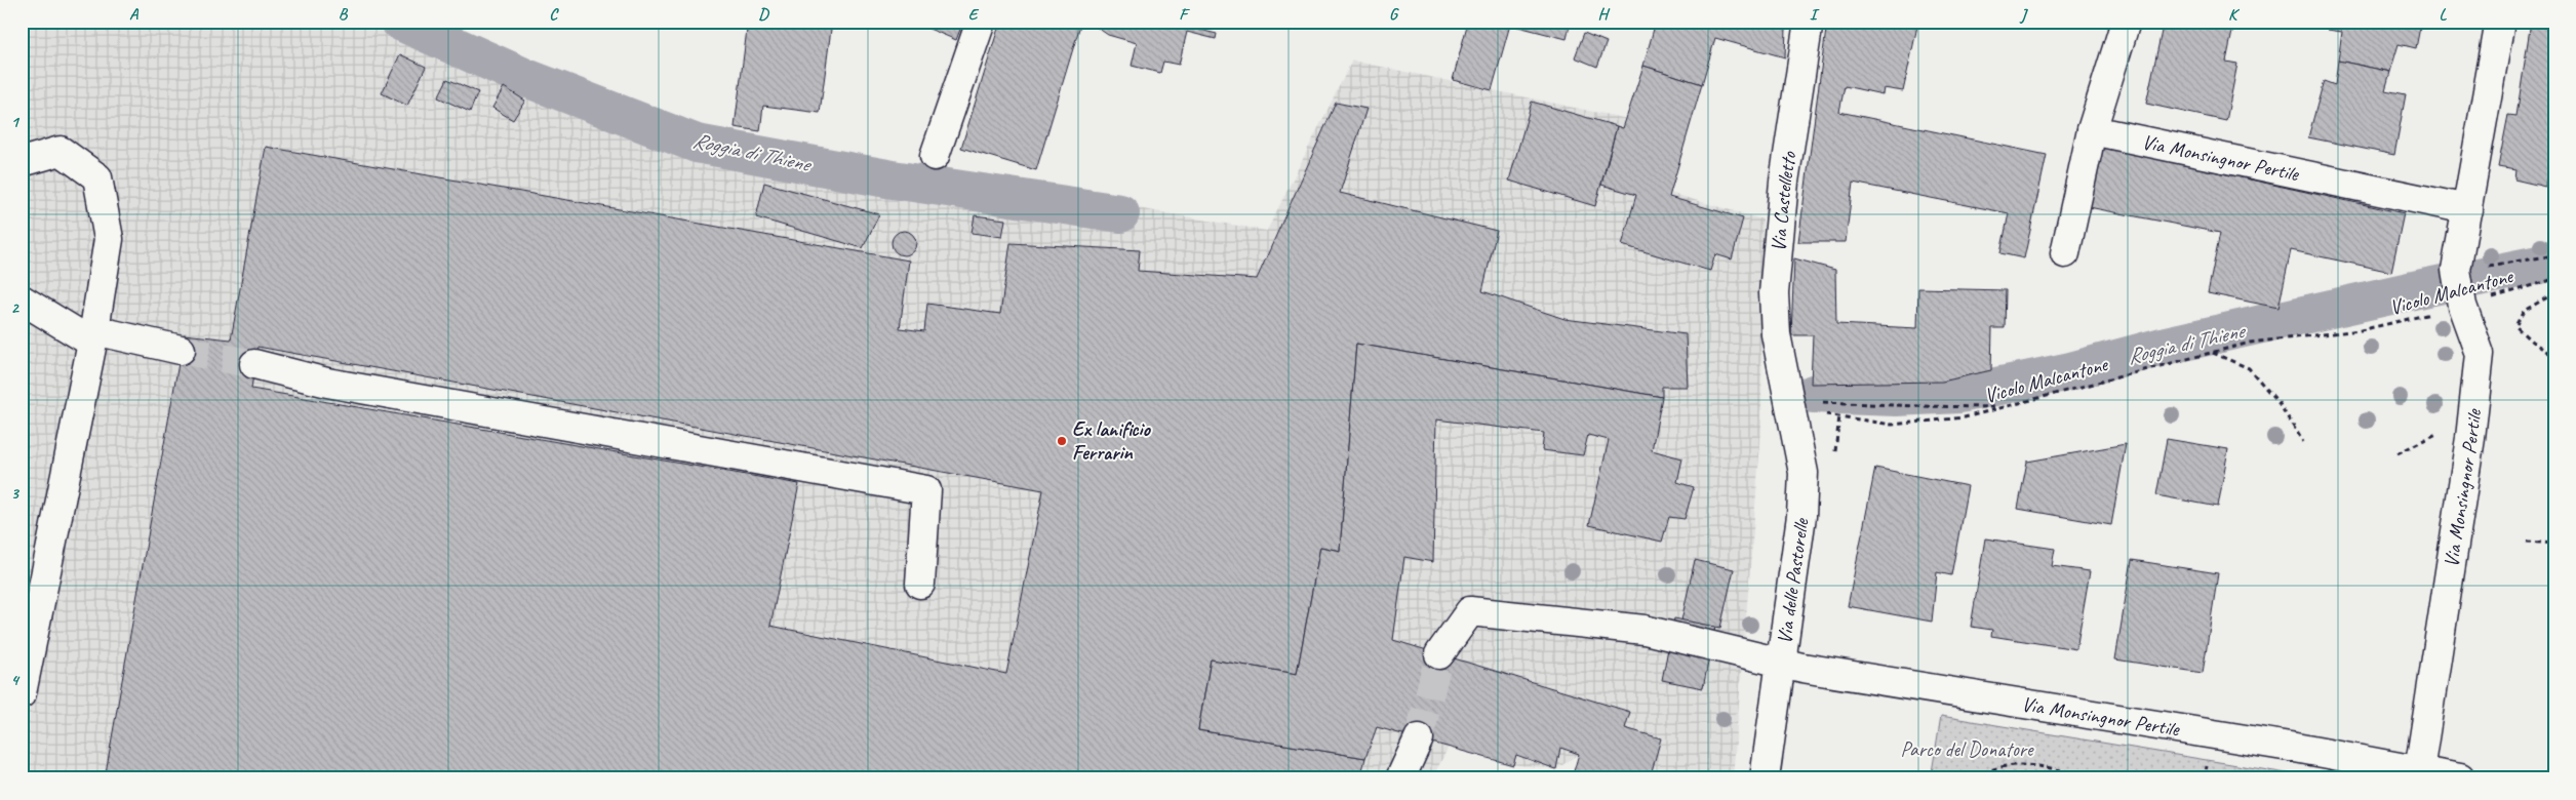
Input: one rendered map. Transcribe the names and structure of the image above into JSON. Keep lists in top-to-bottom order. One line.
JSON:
{"streets":{"street":["Via Monsingnor Pertile","Via Castelletto","Via delle Pastorelle"],"path":["Vicolo Malcantone"]},"crossings":[["Via Monsingnor Pertile","Vicolo Malcantone"],["Via Monsingnor Pertile","Via delle Pastorelle"],["Via Castelletto","Via delle Pastorelle"]],"water":["Roggia di Thiene"],"parks":["Parco del Donatore"],"places":["Ex lanificio Ferrarin"],"grid":{"columns":["A","B","C","D","E","F","G","H","I","J","K","L"],"rows":["1","2","3","4"]}}
